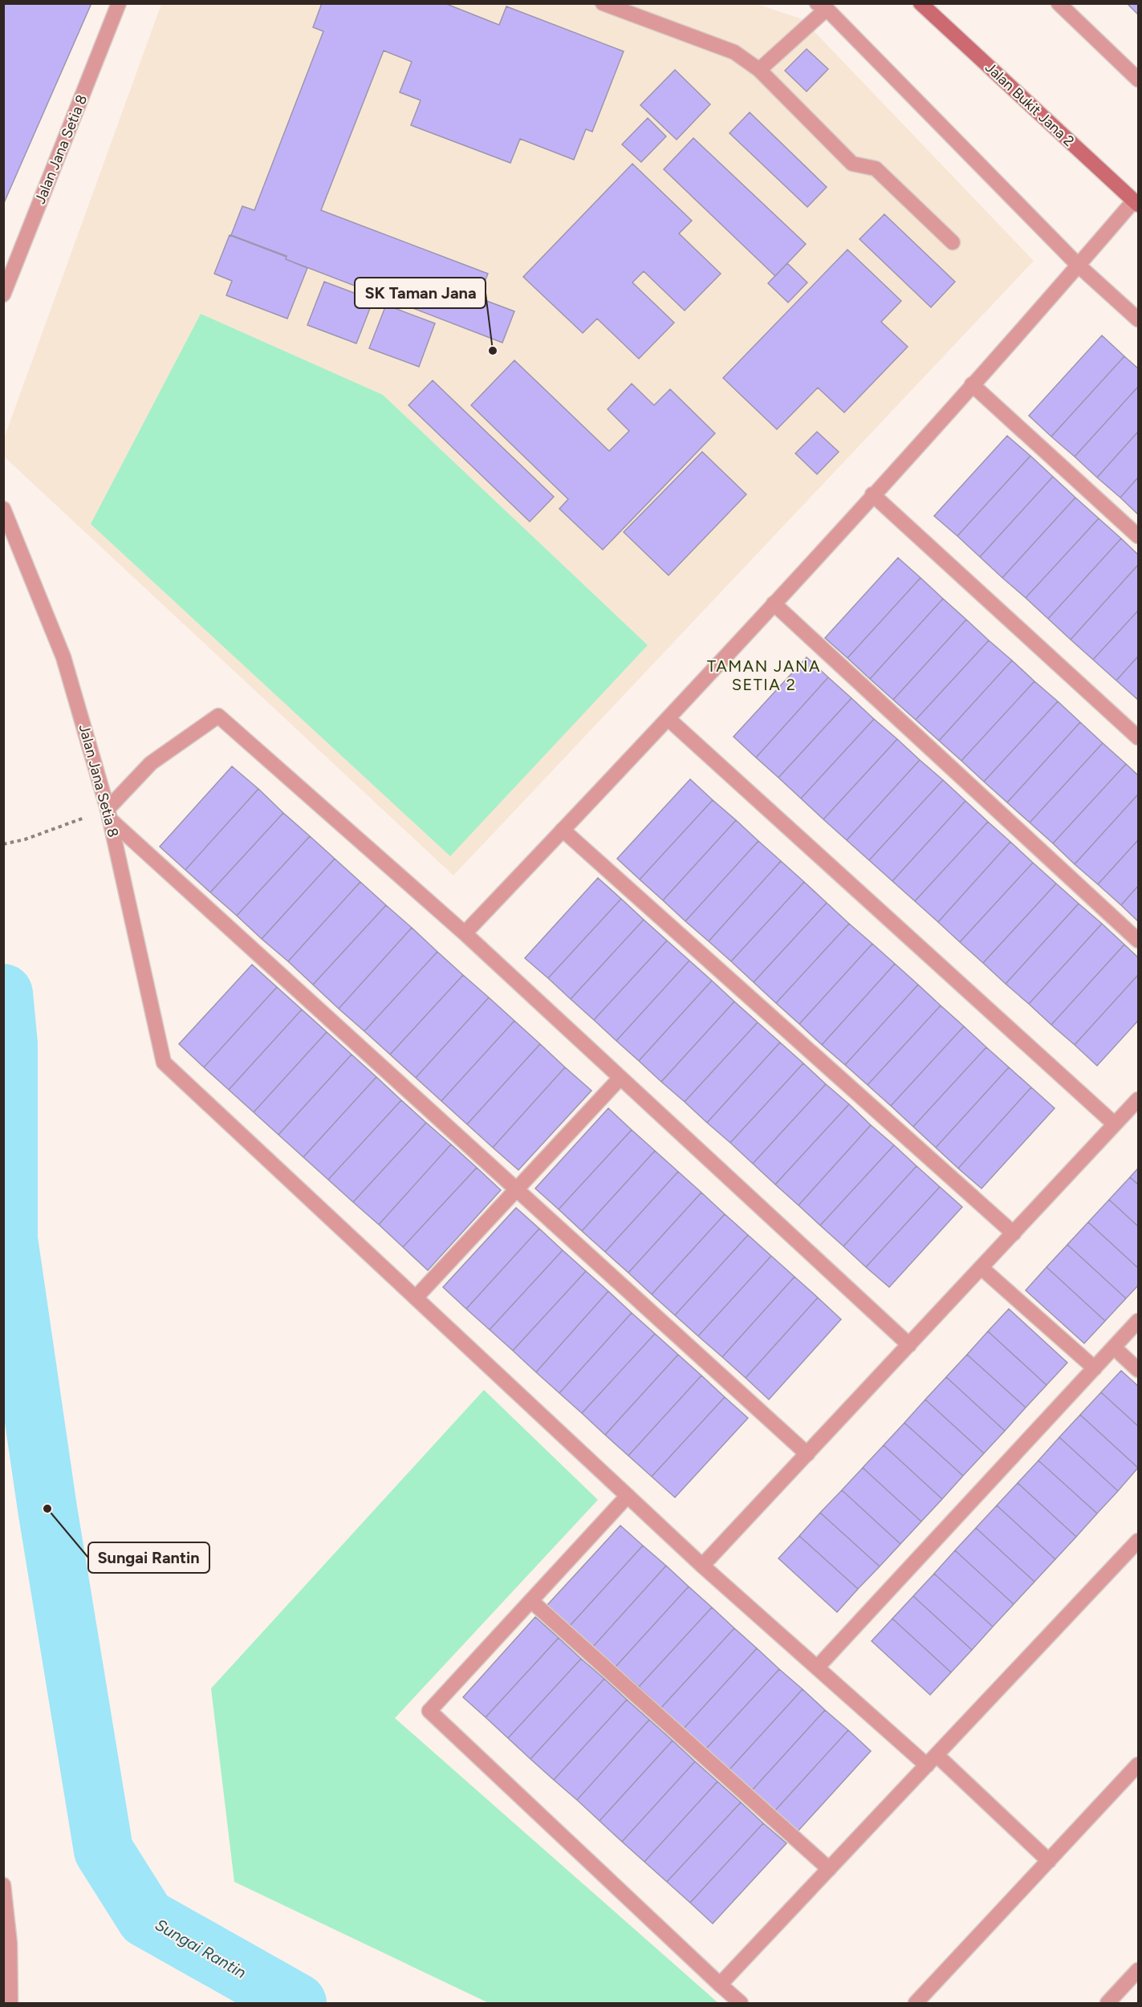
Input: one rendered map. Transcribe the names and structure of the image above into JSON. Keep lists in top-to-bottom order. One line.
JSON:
{"streets":{"street":["Jalan Bukit Jana 2","Jalan Jana Setia 8"]},"districts":["TAMAN JANA SETIA 2"],"water":["Sungai Rantin"],"places":["SK Taman Jana","Sungai Rantin"]}
